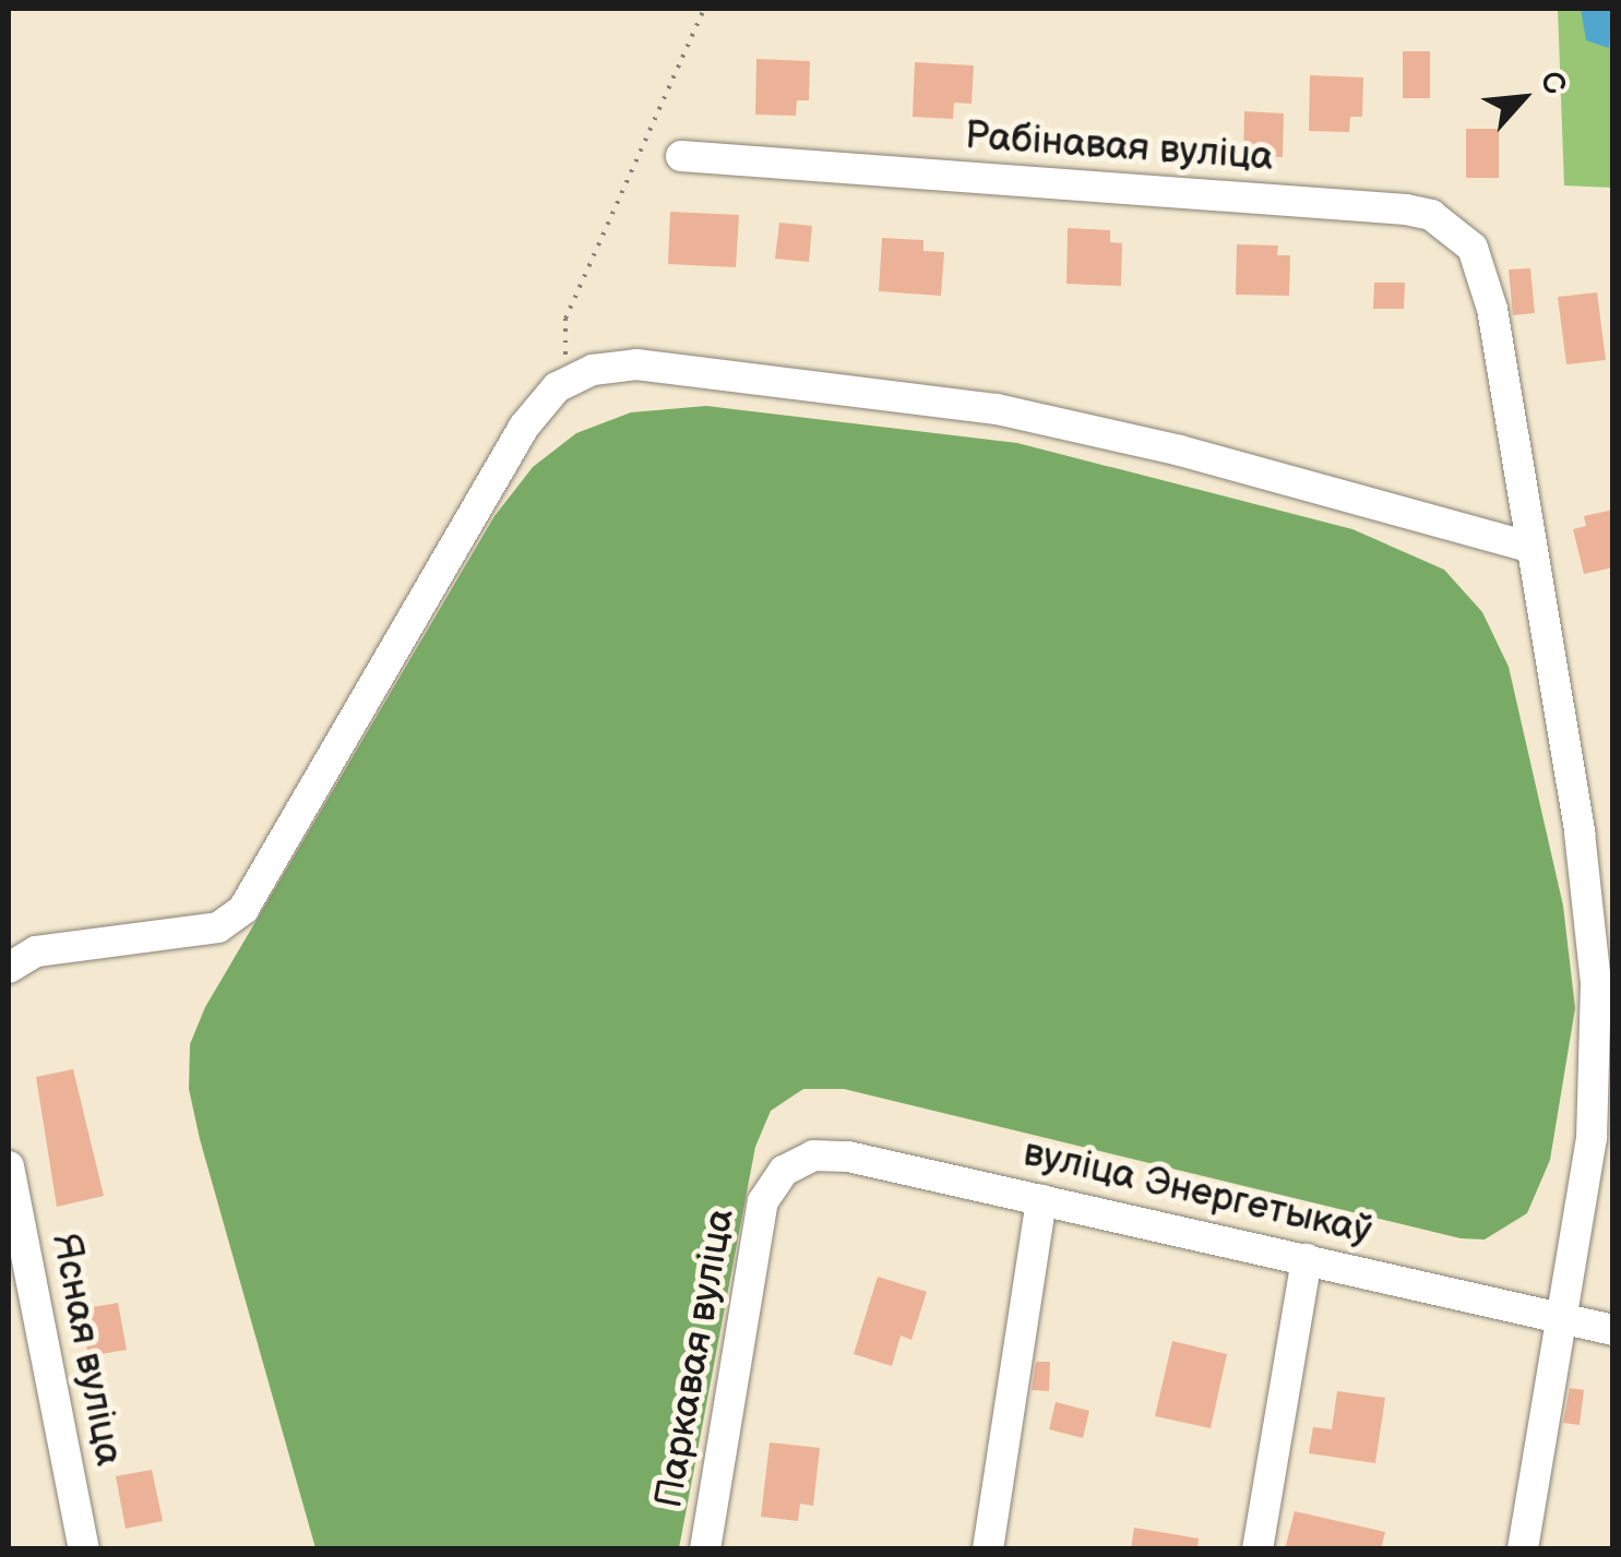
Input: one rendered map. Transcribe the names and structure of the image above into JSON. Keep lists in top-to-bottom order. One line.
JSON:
{"streets":{"street":["Рабінавая вуліца","вуліца Энергетыкаў","Ясная вуліца","Паркавая вуліца"]},"crossings":[["Рабінавая вуліца","вуліца Энергетыкаў"],["вуліца Энергетыкаў","Паркавая вуліца"]],"north":"top right"}
